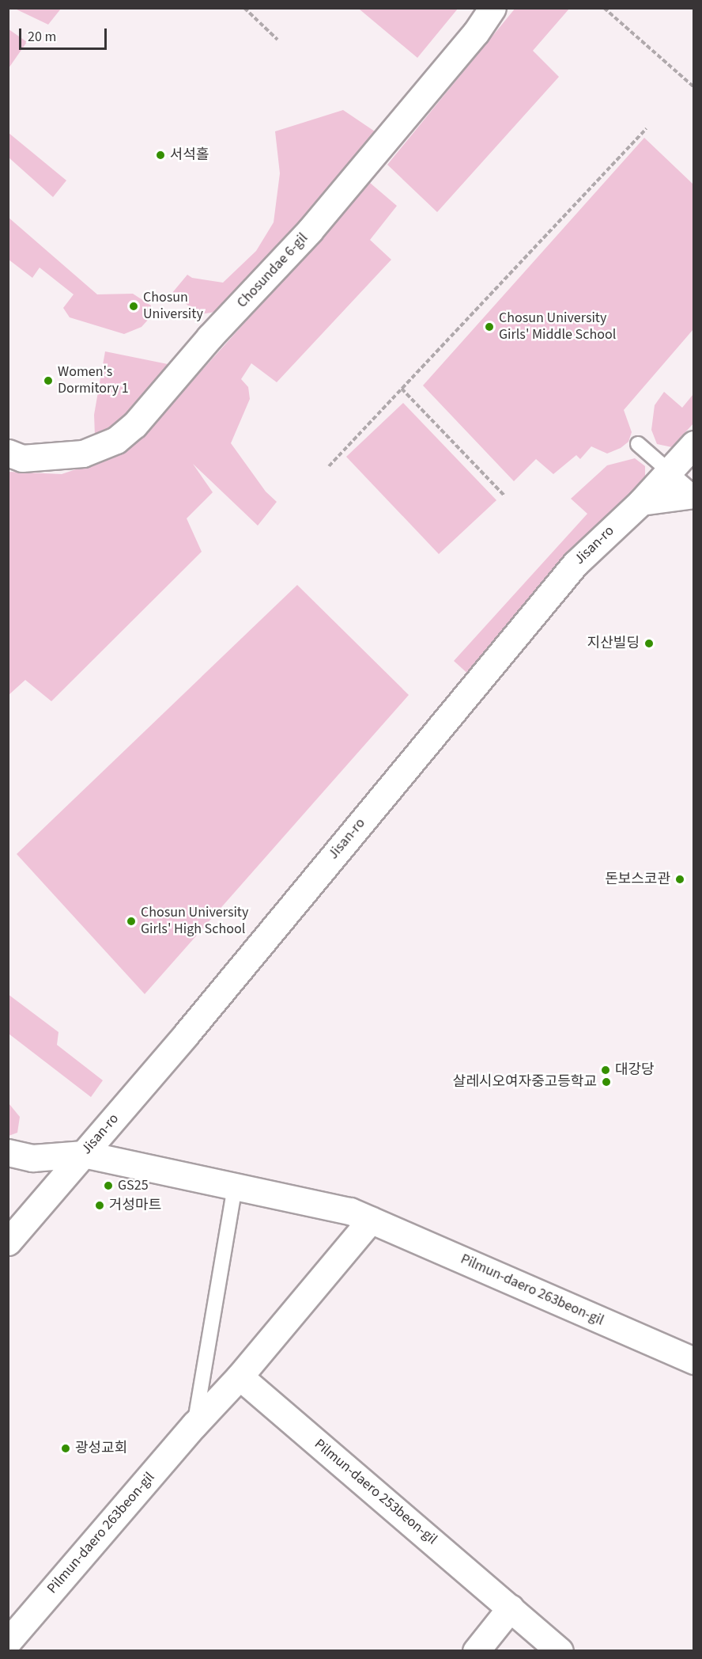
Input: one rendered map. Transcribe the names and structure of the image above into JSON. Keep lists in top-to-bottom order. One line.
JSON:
{"streets":{"street":["Chosundae 6-gil","Jisan-ro","Pilmun-daero 263beon-gil","Pilmun-daero 253beon-gil"]},"crossings":[["Jisan-ro","Pilmun-daero 263beon-gil"],["Pilmun-daero 263beon-gil","Pilmun-daero 253beon-gil"]],"places":["서석홀","Chosun University","Chosun University Girls' Middle School","Women's Dormitory 1","지산빌딩","돈보스코관","Chosun University Girls' High School","대강당","살레시오여자중고등학교","GS25","거성마트","광성교회"],"scale_bar":"20 m"}
